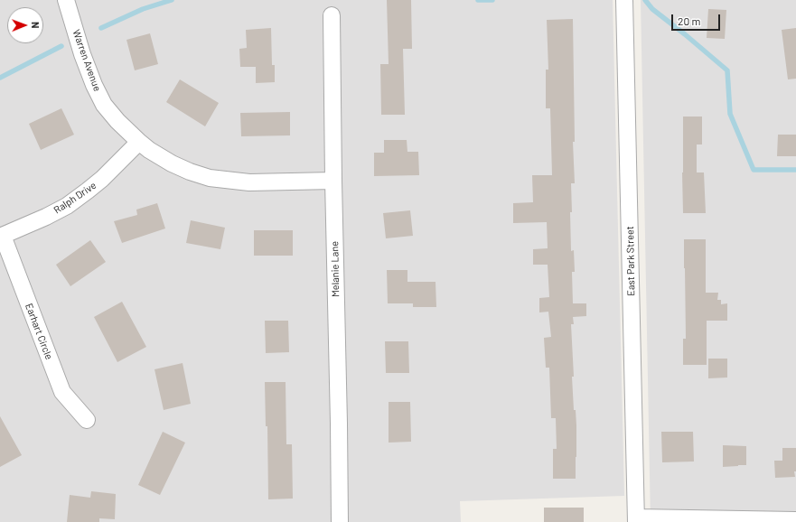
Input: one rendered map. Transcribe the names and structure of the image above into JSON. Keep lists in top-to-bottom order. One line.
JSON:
{"streets":{"street":["Warren Avenue","Ralph Drive","East Park Street","Melanie Lane","Earhart Circle"]},"crossings":[["Warren Avenue","Ralph Drive"],["Warren Avenue","Melanie Lane"],["Ralph Drive","Earhart Circle"]],"scale_bar":"20 m","north":"right"}
